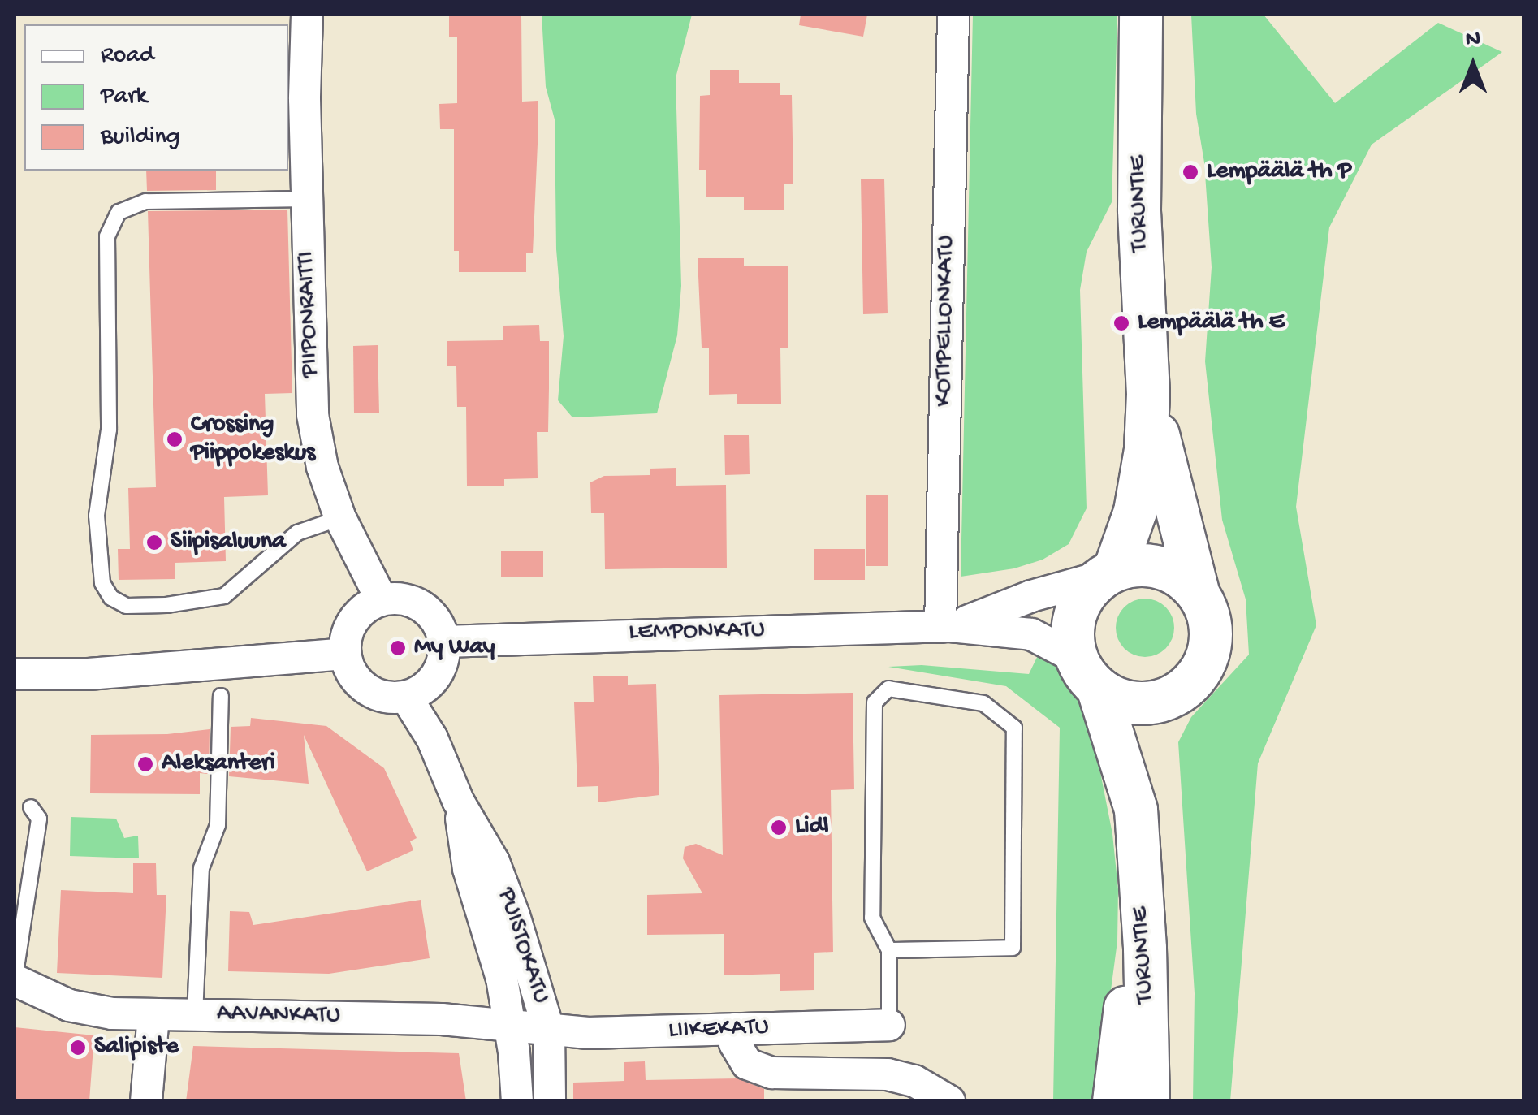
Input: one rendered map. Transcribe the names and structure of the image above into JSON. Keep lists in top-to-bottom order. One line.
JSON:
{"streets":{"main road":["TURUNTIE"],"street":["PIIPONRAITTI","KOTIPELLONKATU","LEMPONKATU","PUISTOKATU","AAVANKATU","LIIKEKATU"]},"crossings":[["TURUNTIE","LEMPONKATU"],["PIIPONRAITTI","LEMPONKATU"],["PIIPONRAITTI","PUISTOKATU"],["KOTIPELLONKATU","LEMPONKATU"],["LEMPONKATU","PUISTOKATU"],["PUISTOKATU","AAVANKATU"],["PUISTOKATU","LIIKEKATU"],["AAVANKATU","LIIKEKATU"]],"places":["Lempäälä th P","Lempäälä th E","Crossing Piippokeskus","Siipisaluuna","My Way","Aleksanteri","Lidl","Salipiste"],"legend":["Road","Park","Building"],"north":"top"}
